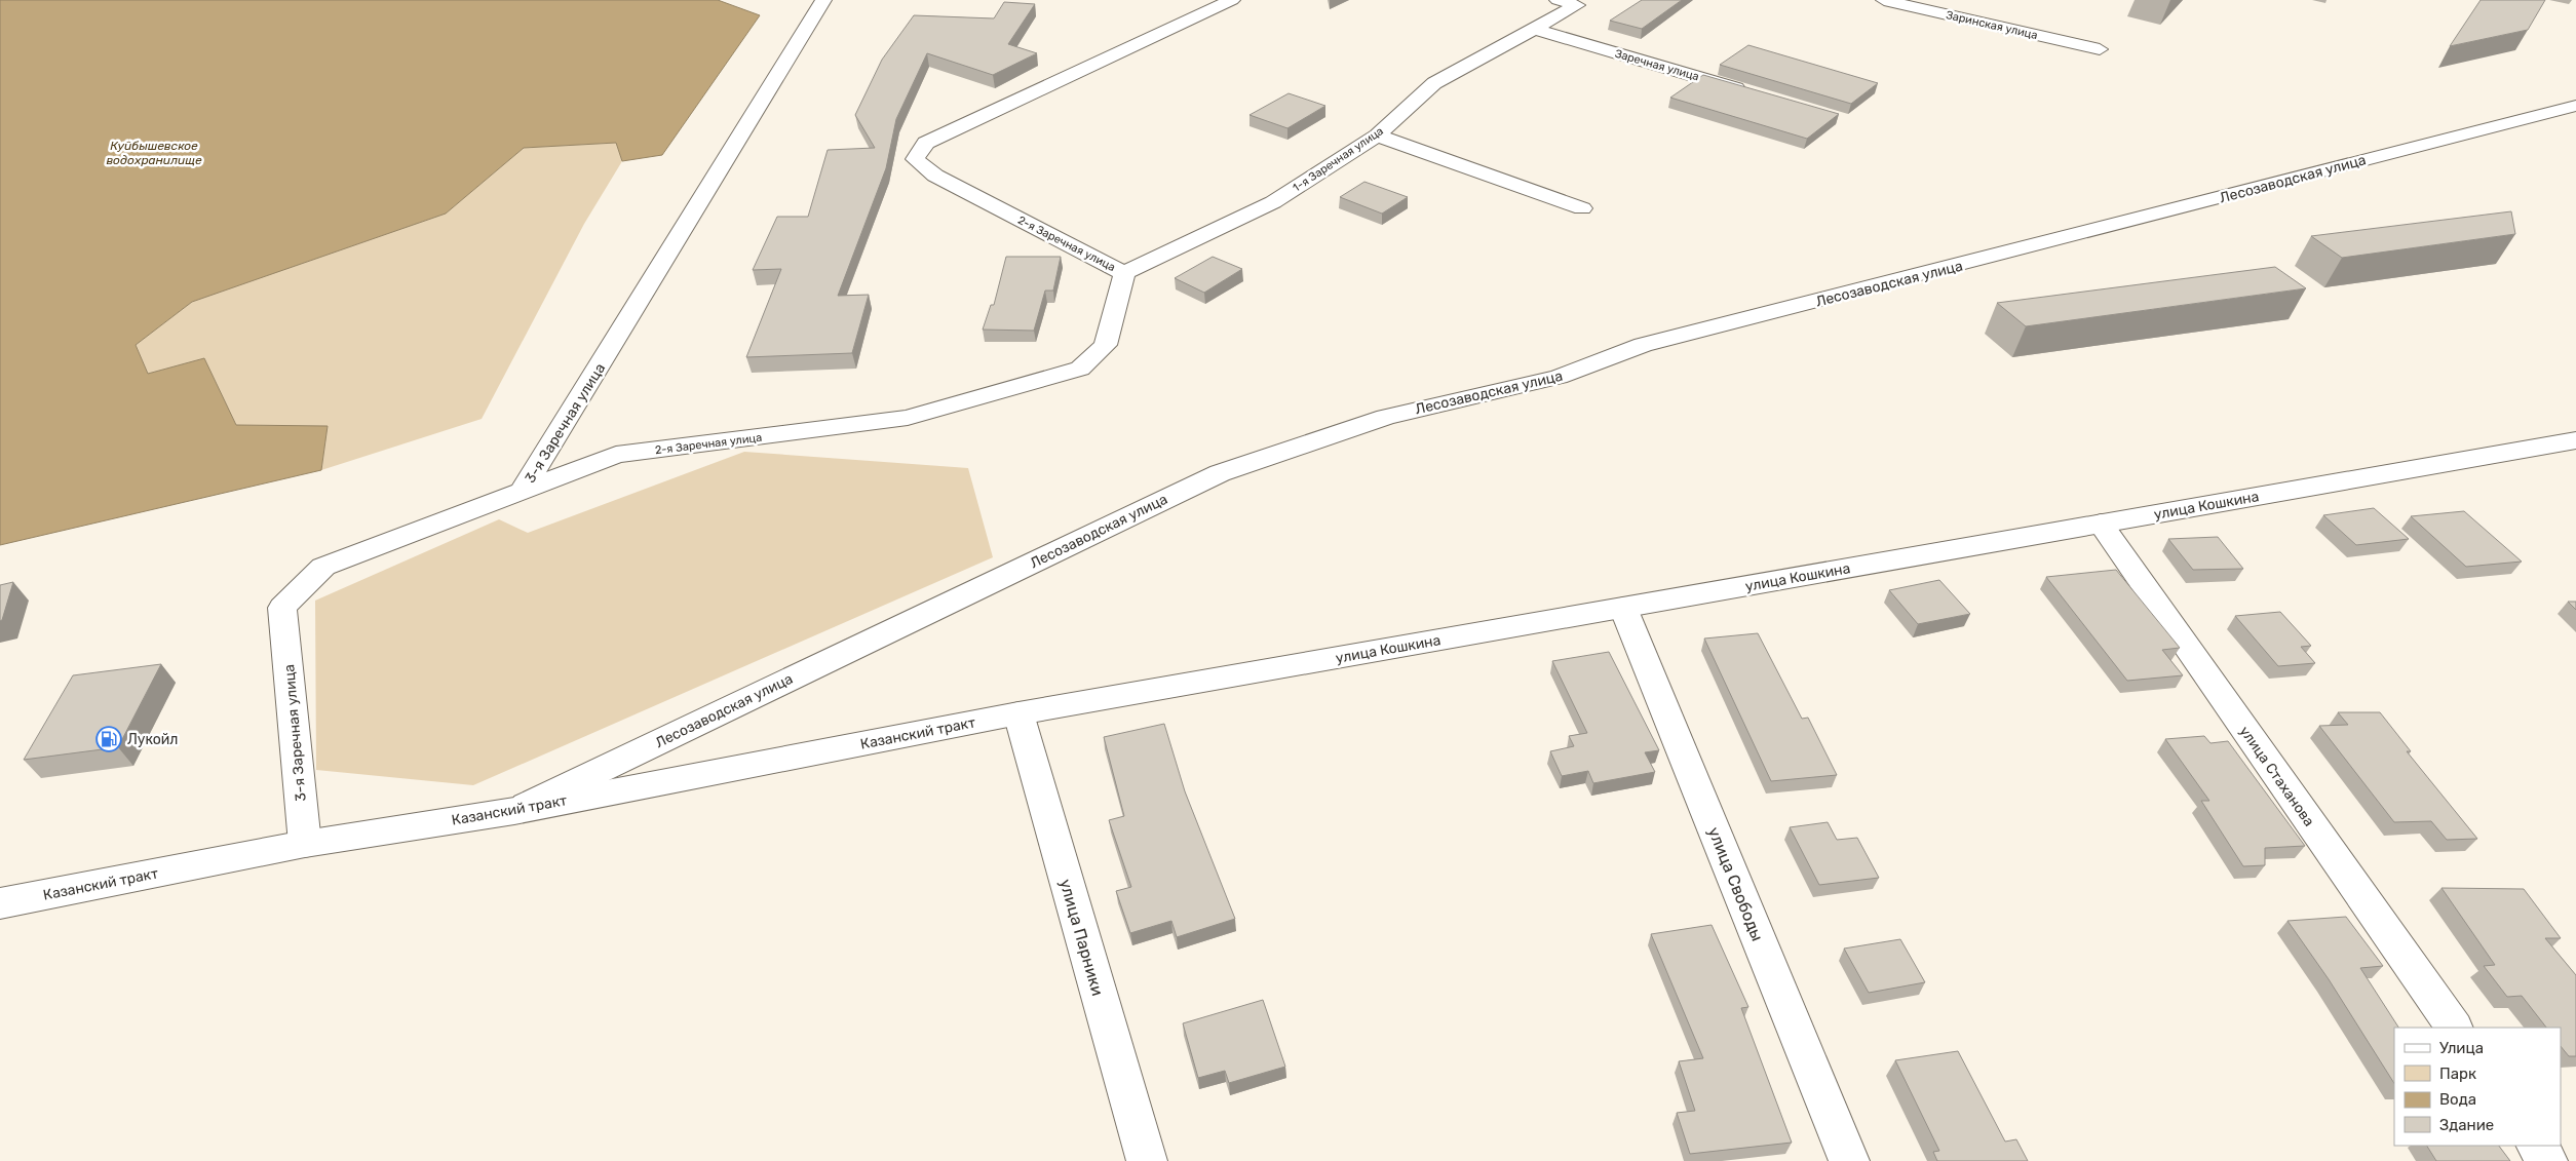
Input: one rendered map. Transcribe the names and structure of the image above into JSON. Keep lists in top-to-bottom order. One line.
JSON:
{"streets":{"street":["Заринская улица","Заречная улица","1-я Заречная улица","Лесозаводская улица","2-я Заречная улица","3-я Заречная улица","улица Кошкина","Казанский тракт","улица Стаханова","улица Свободы","улица Парники"]},"crossings":[["Заречная улица","1-я Заречная улица"],["1-я Заречная улица","2-я Заречная улица"],["Лесозаводская улица","Казанский тракт"],["2-я Заречная улица","3-я Заречная улица"],["3-я Заречная улица","Казанский тракт"],["улица Кошкина","Казанский тракт"],["улица Кошкина","улица Стаханова"],["улица Кошкина","улица Свободы"],["улица Кошкина","улица Парники"],["Казанский тракт","улица Парники"]],"water":["Куйбышевское водохранилище"],"places":{"fuel station":["Лукойл"]},"legend":["Улица","Парк","Вода","Здание"]}
